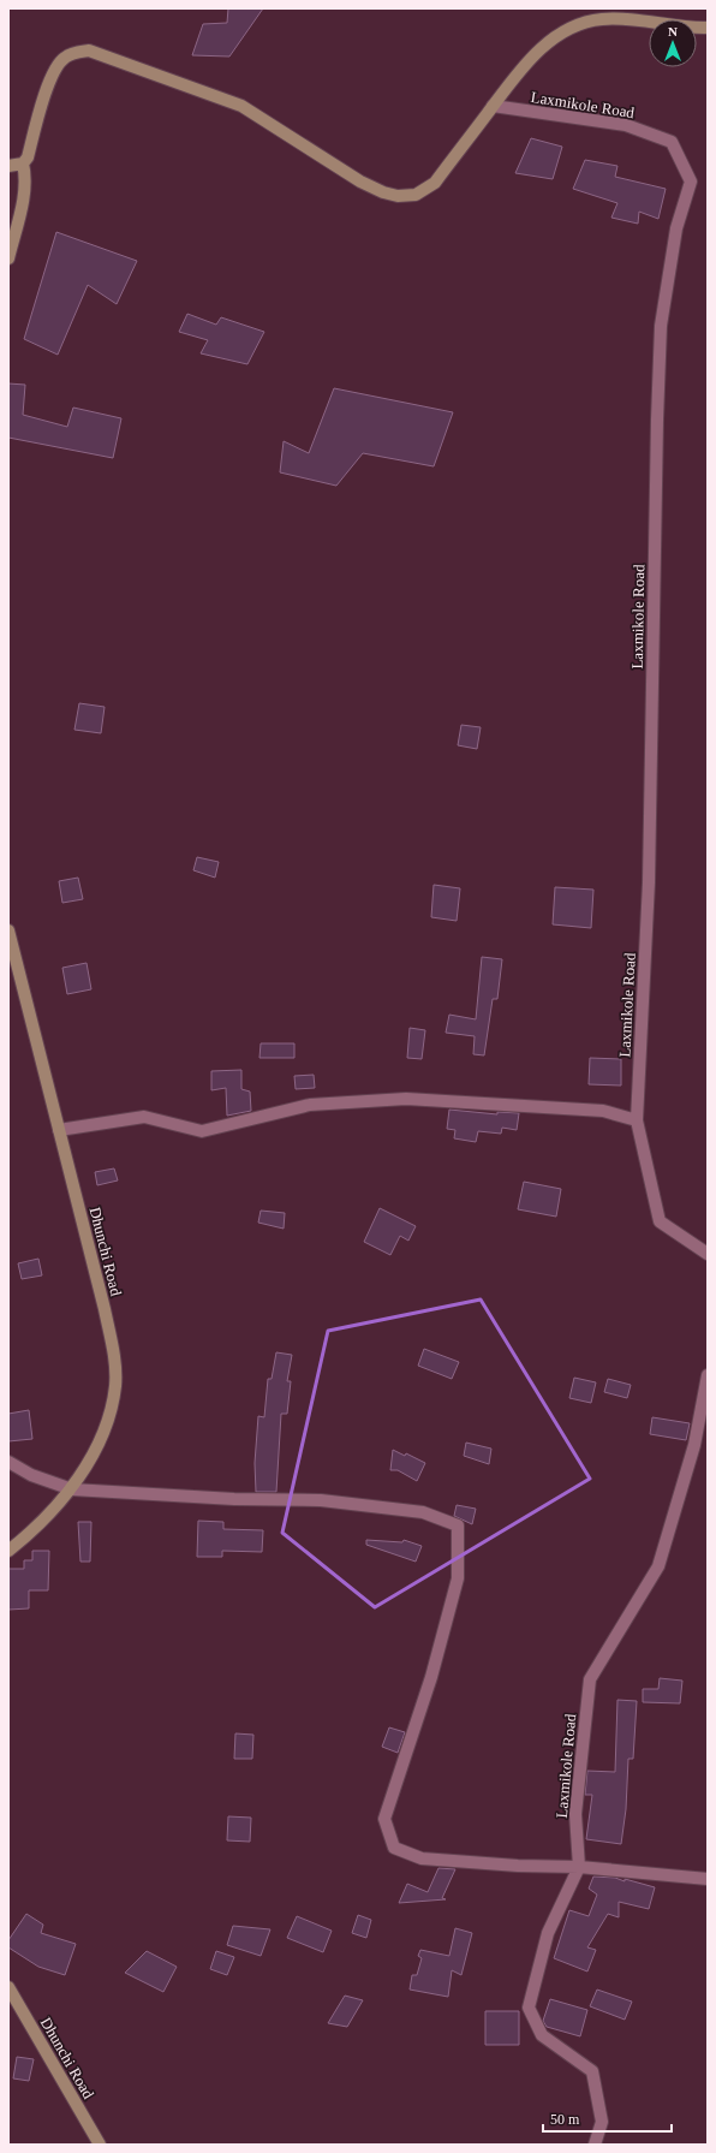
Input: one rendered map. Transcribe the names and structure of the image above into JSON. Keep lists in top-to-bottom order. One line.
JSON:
{"streets":{"street":["Laxmikole Road","Dhunchi Road"]},"scale_bar":"50 m","north":"top"}
